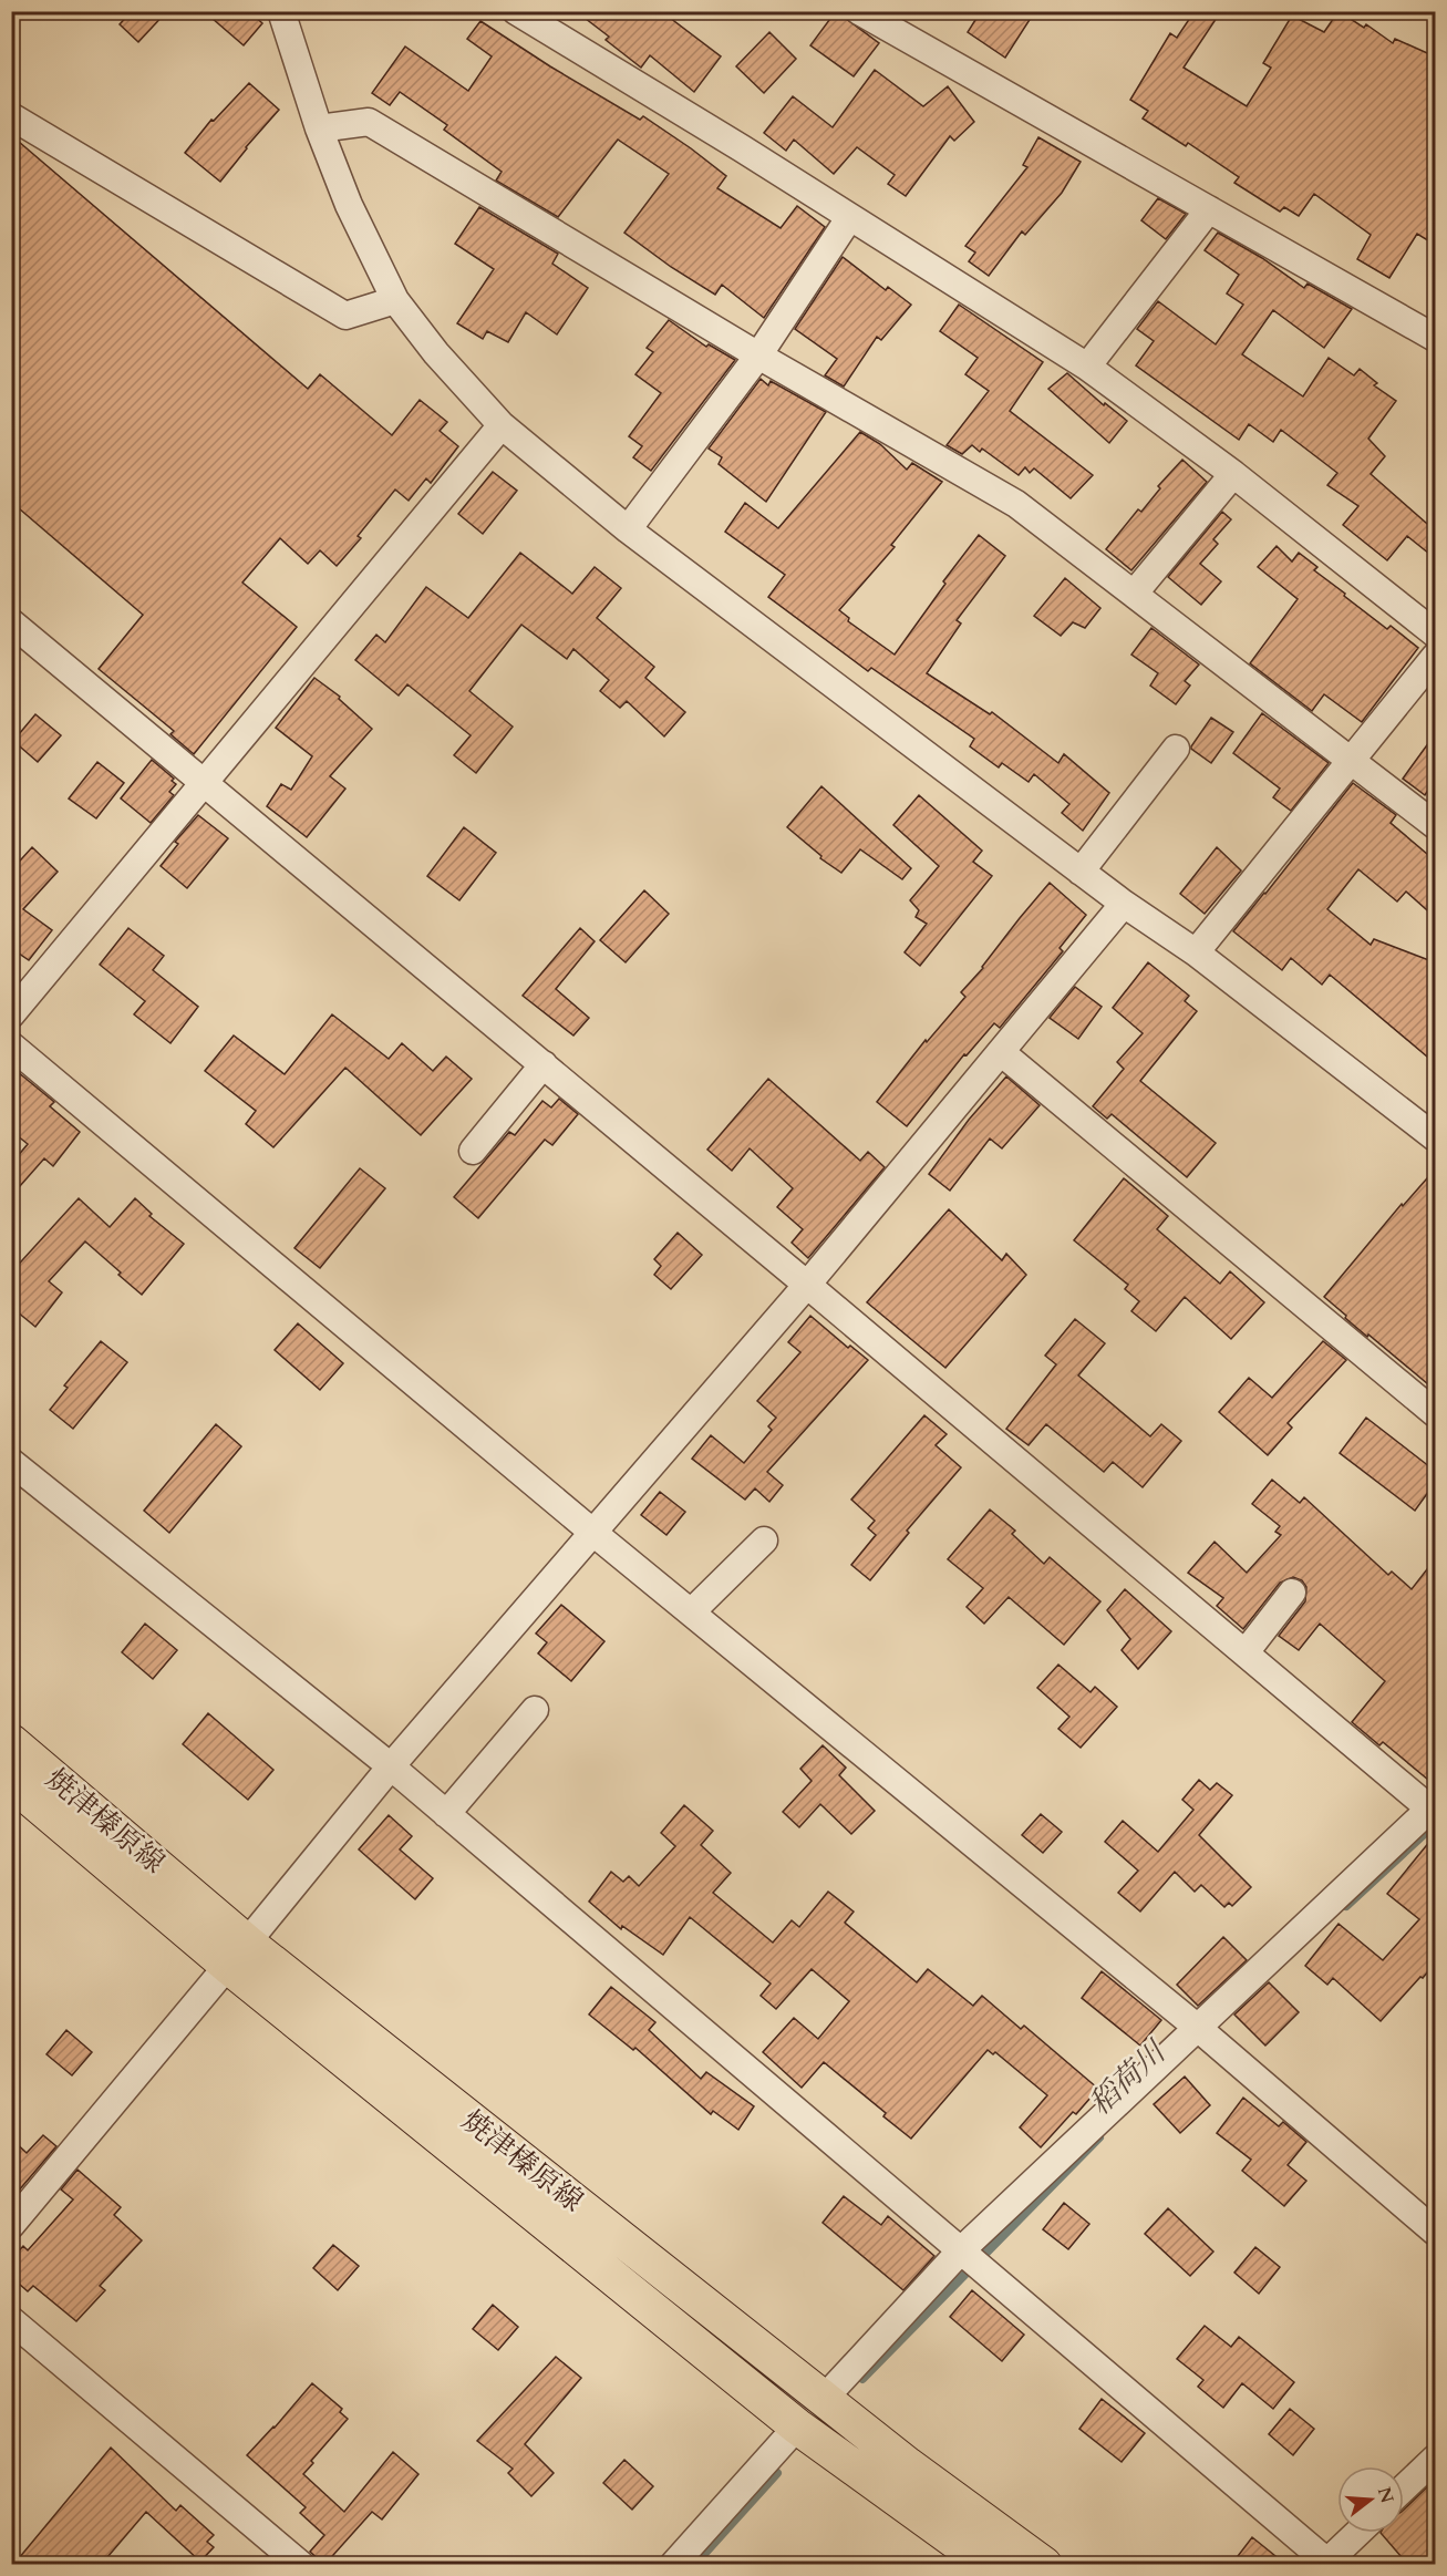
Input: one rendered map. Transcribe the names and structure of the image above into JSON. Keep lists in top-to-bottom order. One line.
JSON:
{"streets":{"main road":["焼津榛原線"]},"water":["稻荷川"],"north":"right"}
